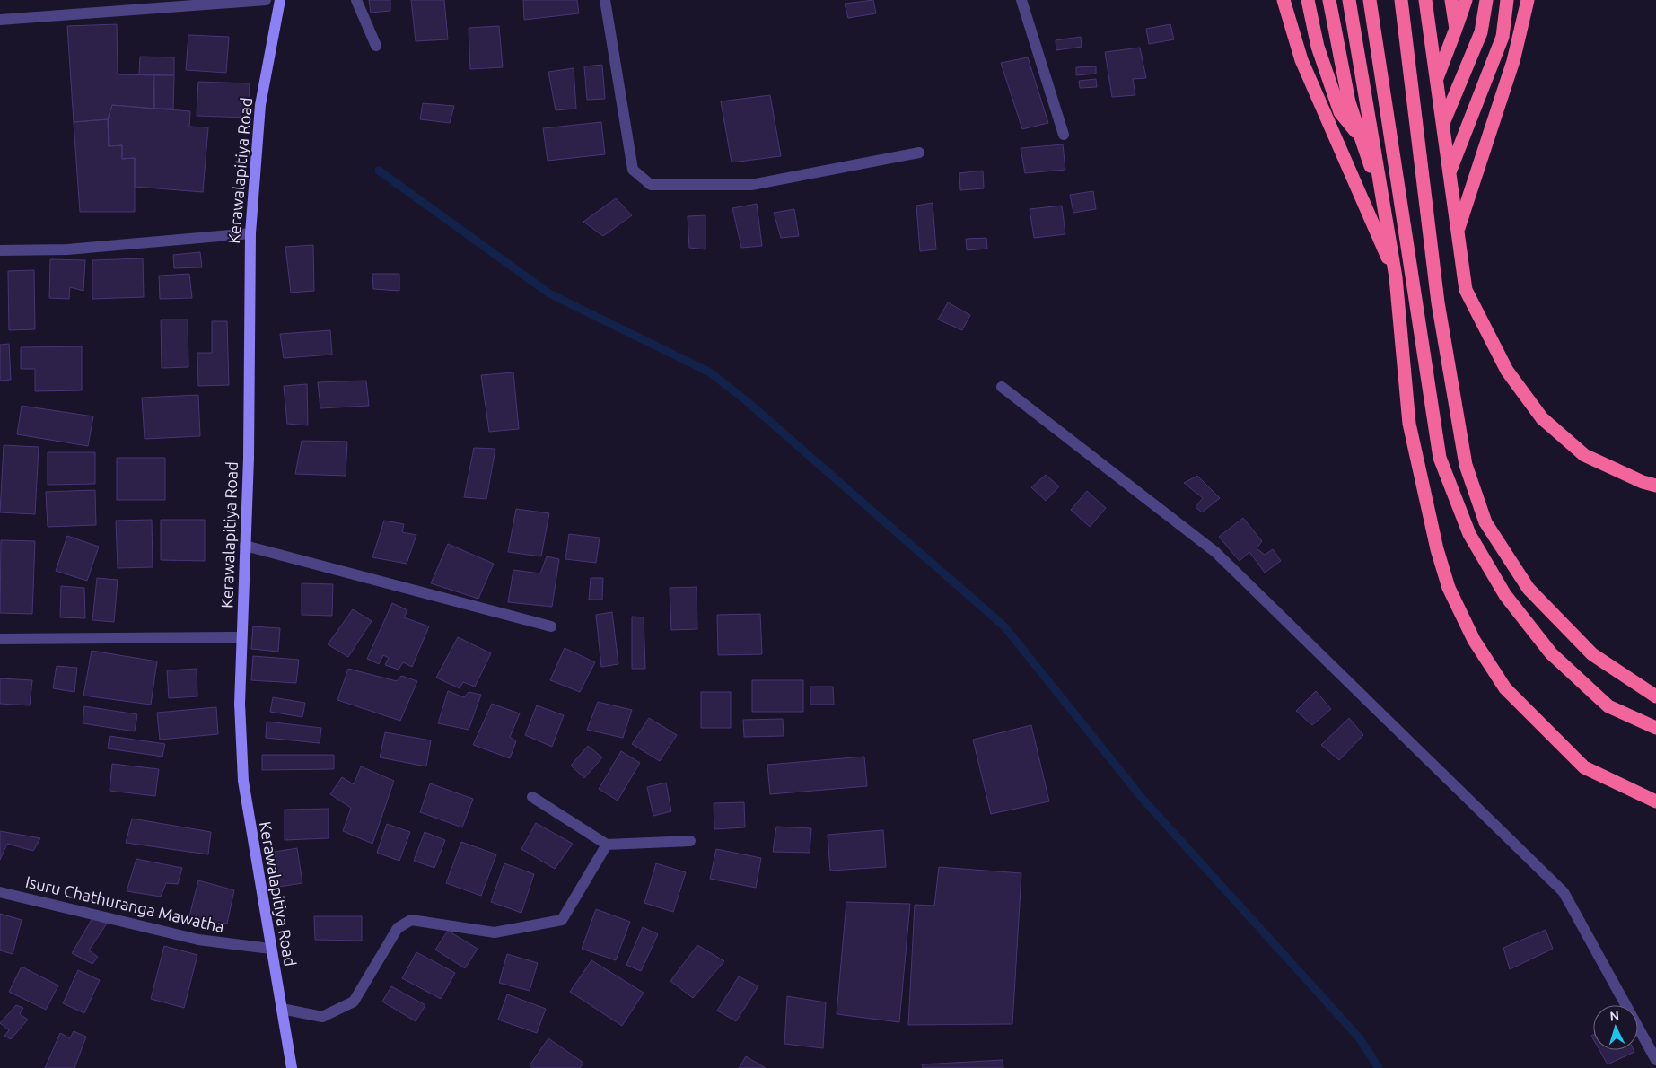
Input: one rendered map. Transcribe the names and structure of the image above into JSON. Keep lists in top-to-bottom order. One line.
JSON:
{"streets":{"street":["Kerawalapitiya Road","Isuru Chathuranga Mawatha"]},"crossings":[["Kerawalapitiya Road","Isuru Chathuranga Mawatha"]],"north":"top"}
